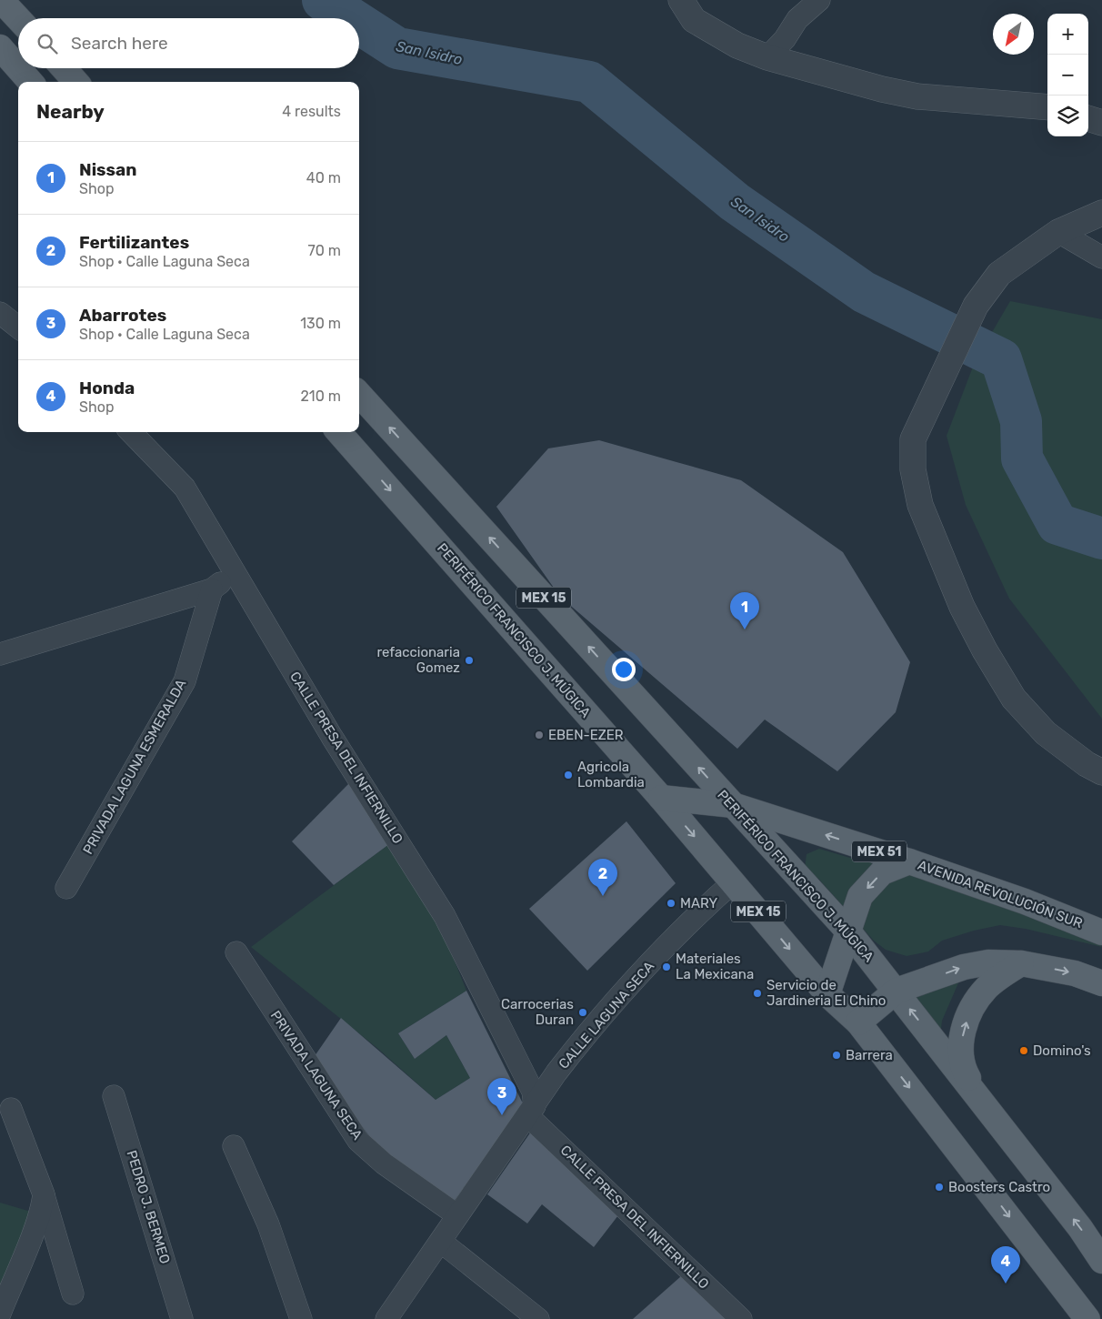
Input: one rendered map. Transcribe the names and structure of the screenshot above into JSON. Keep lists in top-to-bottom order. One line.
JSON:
{"streets":{"main road":["MEX 15","PERIFÉRICO FRANCISCO J. MÚGICA","MEX 51","AVENIDA REVOLUCIÓN SUR"],"street":["CALLE PRESA DEL INFIERNILLO","PRIVADA LAGUNA ESMERALDA","CALLE LAGUNA SECA","PRIVADA LAGUNA SECA","PEDRO J. BERMEO"]},"crossings":[["PERIFÉRICO FRANCISCO J. MÚGICA","AVENIDA REVOLUCIÓN SUR"],["PERIFÉRICO FRANCISCO J. MÚGICA","CALLE LAGUNA SECA"],["CALLE PRESA DEL INFIERNILLO","CALLE LAGUNA SECA"],["CALLE LAGUNA SECA","PRIVADA LAGUNA SECA"]],"one_way":["AVENIDA REVOLUCIÓN SUR"],"water":["San Isidro"],"places":["refaccionaria Gomez","EBEN-EZER","Agricola Lombardia","MARY","Materiales La Mexicana","Servicio de Jardineria El Chino","Carrocerias Duran","Domino's","Barrera","Boosters Castro"],"north":"bottom left","page":{"map_buttons":["+","−"],"search":"Search here","heading":["Nearby","4 results"],"list":[{"mark":"1","name":"Nissan","note":"Shop","value":"40 m"},{"mark":"2","name":"Fertilizantes","note":"Shop · Calle Laguna Seca","value":"70 m"},{"mark":"3","name":"Abarrotes","note":"Shop · Calle Laguna Seca","value":"130 m"},{"mark":"4","name":"Honda","note":"Shop","value":"210 m"}],"pins":["1","2","3","4"]}}
